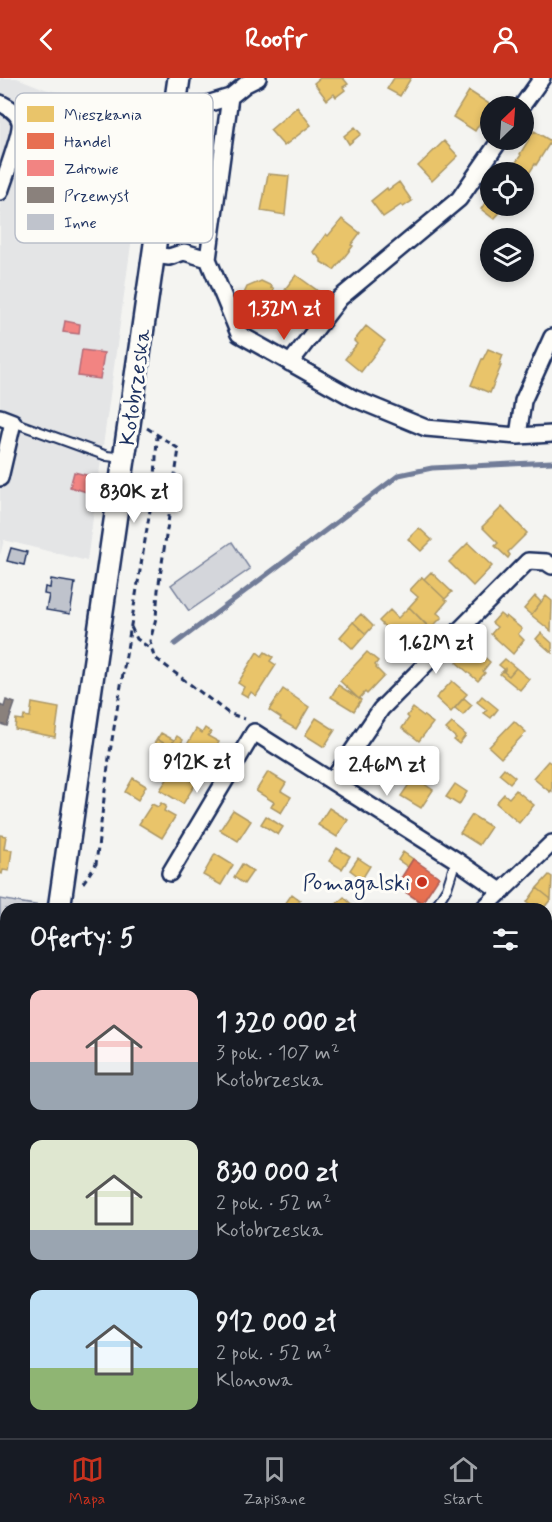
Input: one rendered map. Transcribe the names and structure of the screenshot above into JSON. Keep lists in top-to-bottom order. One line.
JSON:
{"streets":{"main road":["Kołobrzeska"]},"places":["Pomagalski"],"legend":["Mieszkania","Handel","Zdrowie","Przemysł","Inne"],"north":"top right","page":{"header":"Roofr","price":["1.32M zł","830K zł","1.62M zł","912K zł","2.46M zł"],"heading":"Oferty: 5","list":[{"name":"1 320 000 zł","note":"3 pok. · 107 m² · Kołobrzeska"},{"name":"830 000 zł","note":"2 pok. · 52 m² · Kołobrzeska"},{"name":"912 000 zł","note":"2 pok. · 52 m² · Klonowa"}],"tabs":["Mapa","Zapisane","Start"]}}
